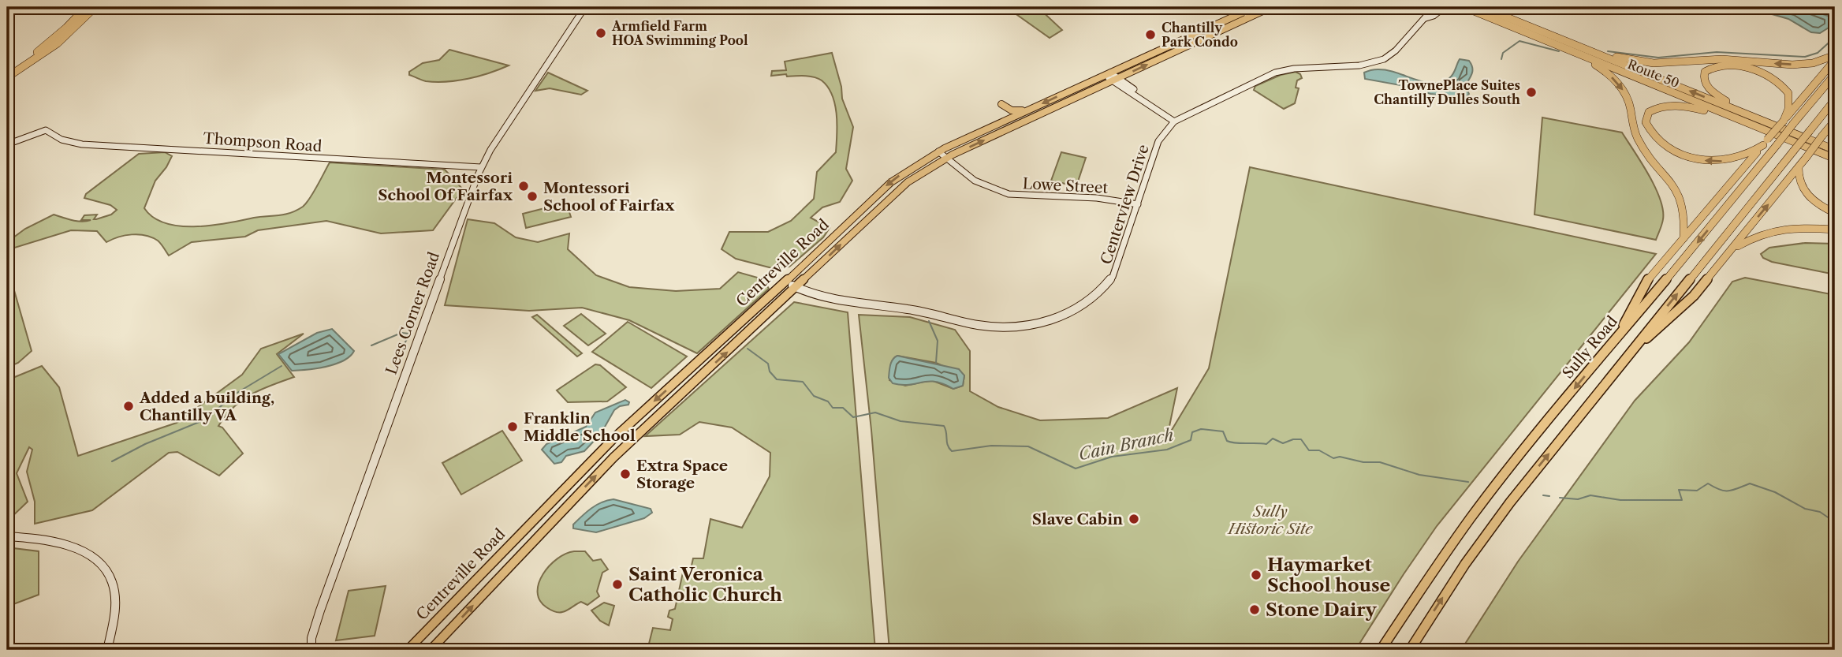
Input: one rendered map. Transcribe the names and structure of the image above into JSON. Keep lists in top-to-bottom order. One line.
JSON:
{"streets":{"highway":["Route 50","Sully Road"],"main road":["Centreville Road"],"street":["Thompson Road","Lowe Street","Centerview Drive","Lees Corner Road"]},"crossings":[["Thompson Road","Lees Corner Road"],["Lowe Street","Centerview Drive"],["Lowe Street","Centreville Road"],["Centerview Drive","Centreville Road"]],"water":["Cain Branch"],"parks":["Sully Historic Site"],"places":["Armfield Farm HOA Swimming Pool","Chantilly Park Condo","TownePlace Suites Chantilly Dulles South","Montessori School Of Fairfax","Montessori School of Fairfax","Added a building, Chantilly VA","Franklin Middle School","Extra Space Storage","Slave Cabin","Haymarket School house","Saint Veronica Catholic Church","Stone Dairy"]}
